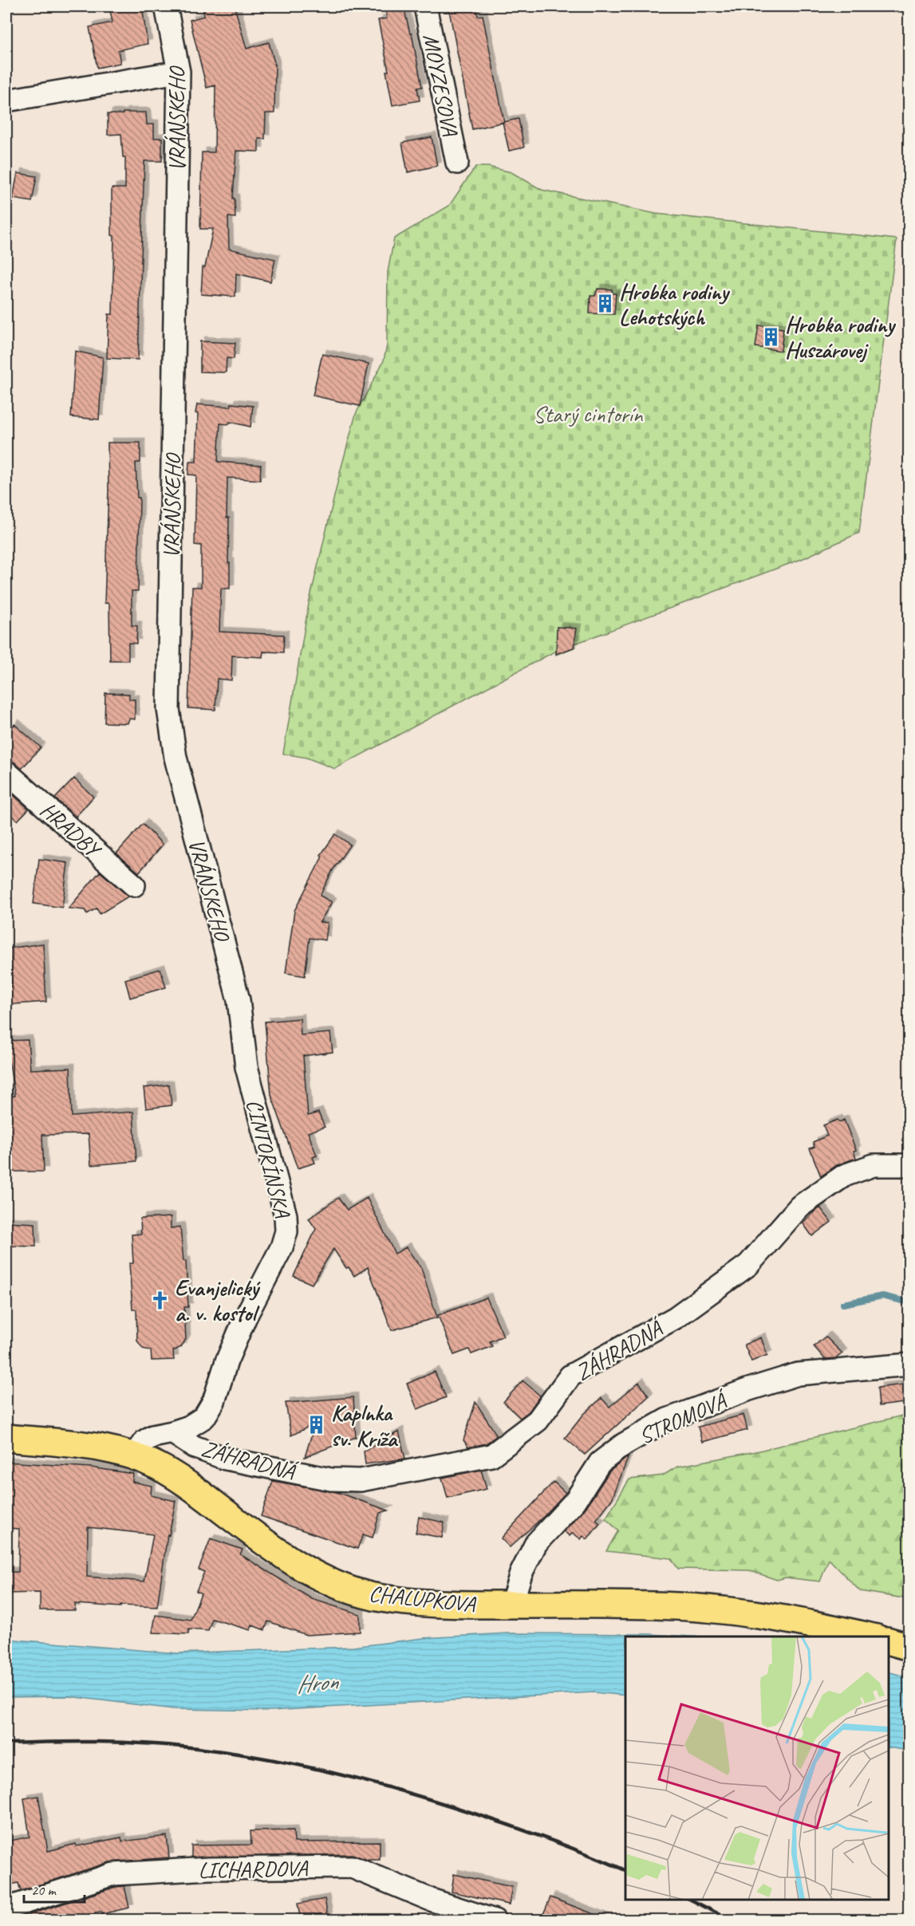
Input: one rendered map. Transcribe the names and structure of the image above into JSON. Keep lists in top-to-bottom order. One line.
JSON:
{"streets":{"main road":["CHALUPKOVA"],"street":["MOYZESOVA","VRÁNSKEHO","HRADBY","CINTORÍNSKA","ZÁHRADNÁ","STROMOVÁ","LICHARDOVA"]},"crossings":[["VRÁNSKEHO","CINTORÍNSKA"],["CINTORÍNSKA","ZÁHRADNÁ"],["CINTORÍNSKA","CHALUPKOVA"],["STROMOVÁ","CHALUPKOVA"]],"water":["Hron"],"parks":["Starý cintorín"],"places":{"building":["Hrobka rodiny Lehotských","Hrobka rodiny Huszárovej","Kaplnka sv. Kríža"],"church":["Evanjelický a. v. kostol"]},"scale_bar":"20 m"}
